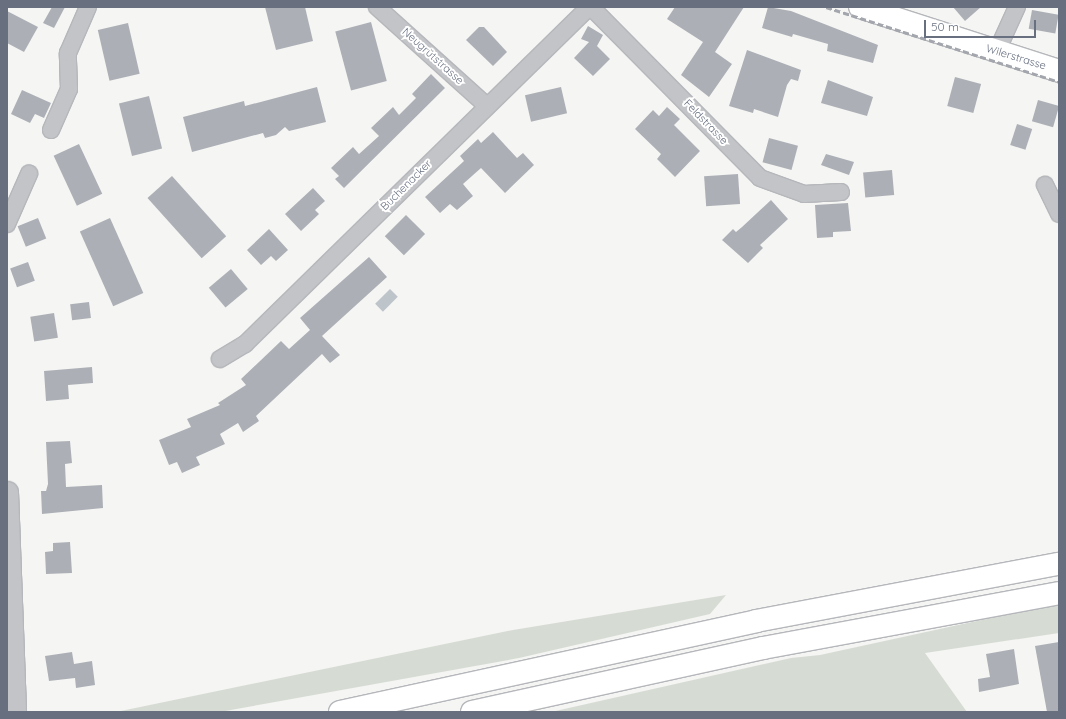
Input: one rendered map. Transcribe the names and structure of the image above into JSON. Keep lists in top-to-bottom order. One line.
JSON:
{"streets":{"main road":["Wilerstrasse"],"street":["Neugrütstrasse","Feldstrasse","Buchenacker"]},"crossings":[["Neugrütstrasse","Buchenacker"],["Feldstrasse","Buchenacker"]],"scale_bar":"50 m"}
